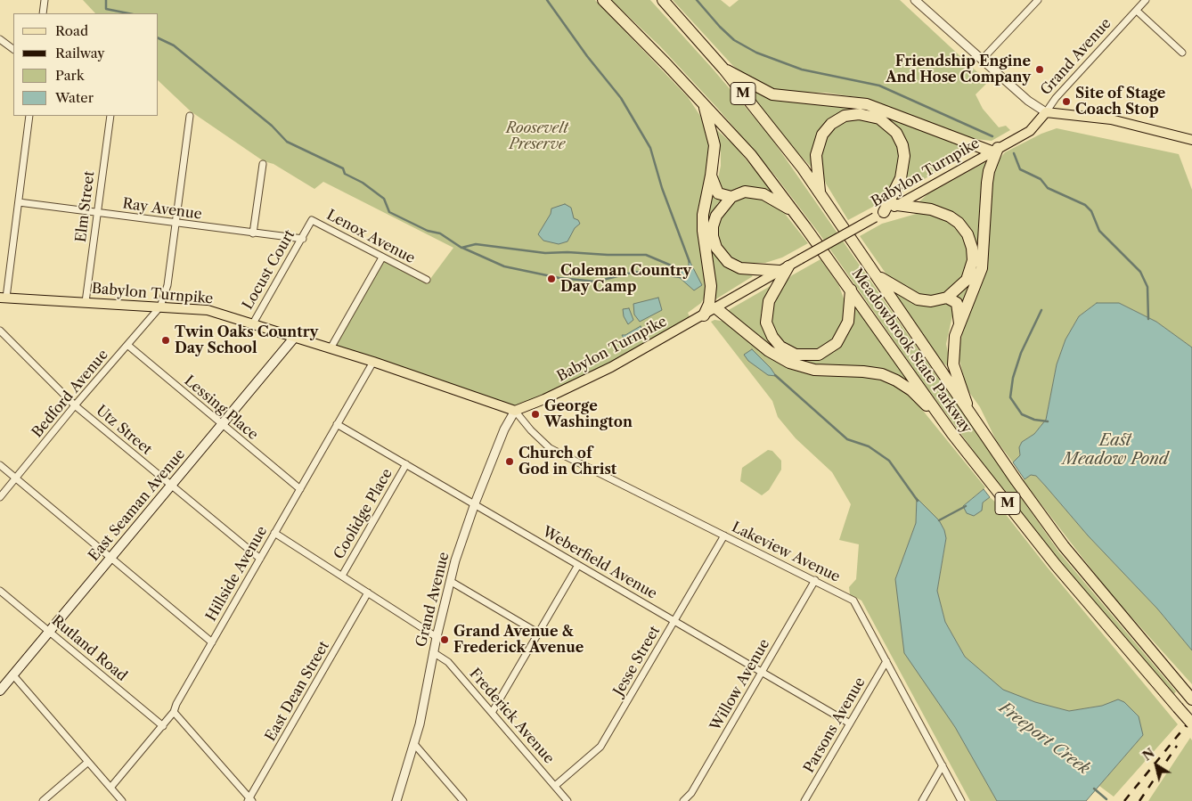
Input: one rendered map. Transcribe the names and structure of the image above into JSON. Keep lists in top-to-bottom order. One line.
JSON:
{"streets":{"highway":["M","Meadowbrook State Parkway"],"main road":["Babylon Turnpike","East Seaman Avenue"],"street":["Grand Avenue","Elm Street","Ray Avenue","Lenox Avenue","Locust Court","Bedford Avenue","Lessing Place","Utz Street","Coolidge Place","Lakeview Avenue","Weberfield Avenue","Hillside Avenue","Rutland Road","Jesse Street","Willow Avenue","East Dean Street","Frederick Avenue","Parsons Avenue"]},"crossings":[["Grand Avenue","Babylon Turnpike"],["Grand Avenue","Lakeview Avenue"],["Grand Avenue","Weberfield Avenue"],["Grand Avenue","Frederick Avenue"],["Babylon Turnpike","Elm Street"],["Babylon Turnpike","Locust Court"],["Babylon Turnpike","Bedford Avenue"],["Babylon Turnpike","East Seaman Avenue"],["Babylon Turnpike","Lakeview Avenue"],["Babylon Turnpike","Hillside Avenue"],["Elm Street","Ray Avenue"],["Ray Avenue","Locust Court"],["Lenox Avenue","Locust Court"],["Bedford Avenue","Lessing Place"],["Bedford Avenue","Utz Street"],["Lessing Place","East Seaman Avenue"],["Lessing Place","Hillside Avenue"],["Utz Street","East Seaman Avenue"],["Utz Street","Hillside Avenue"],["East Seaman Avenue","Rutland Road"],["Coolidge Place","Weberfield Avenue"],["Lakeview Avenue","Jesse Street"],["Lakeview Avenue","Willow Avenue"],["Lakeview Avenue","Parsons Avenue"],["Weberfield Avenue","Hillside Avenue"],["Weberfield Avenue","Jesse Street"],["Weberfield Avenue","Willow Avenue"],["Weberfield Avenue","Parsons Avenue"],["Hillside Avenue","Rutland Road"],["Jesse Street","Frederick Avenue"]],"water":["East Meadow Pond","Freeport Creek"],"parks":["Roosevelt Preserve"],"places":["Friendship Engine And Hose Company","Site of Stage Coach Stop","Coleman Country Day Camp","Twin Oaks Country Day School","George Washington","Church of God in Christ","Grand Avenue & Frederick Avenue"],"legend":["Road","Railway","Park","Water"],"north":"top left"}
